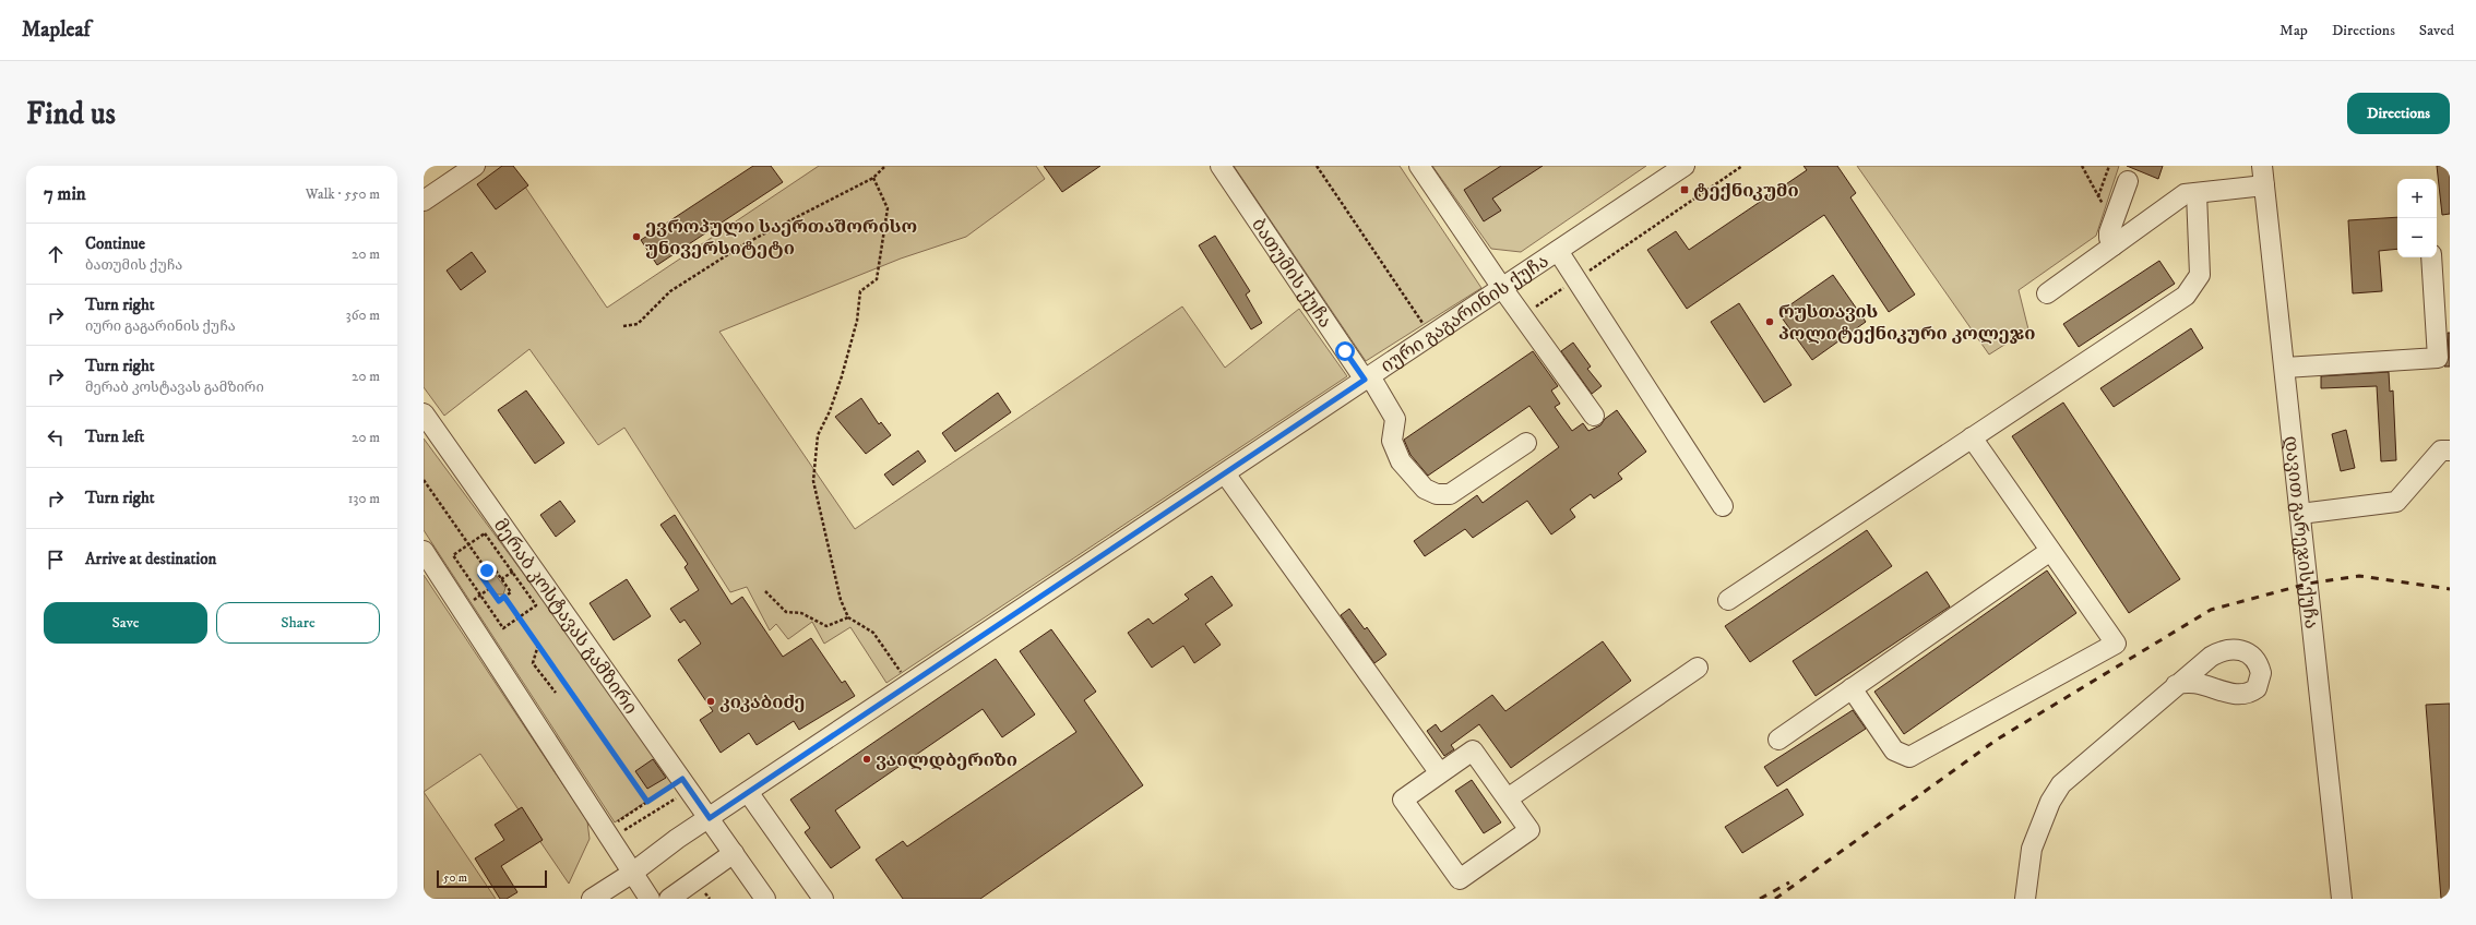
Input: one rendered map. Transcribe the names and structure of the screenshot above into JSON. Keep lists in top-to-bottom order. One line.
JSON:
{"streets":{"street":["ბათუმის ქუჩა","იური გაგარინის ქუჩა","დავით გარეჯის ქუჩა","მერაბ კოსტავას გამზირი"]},"crossings":[["ბათუმის ქუჩა","იური გაგარინის ქუჩა"],["იური გაგარინის ქუჩა","მერაბ კოსტავას გამზირი"]],"places":{"transit":["ტექნიკუმი"],"other":["ევროპული საერთაშორისო უნივერსიტეტი","რუსთავის პოლიტექნიკური კოლეჯი","კიკაბიძე","ვაილდბერიზი"]},"scale_bar":"50 m","page":{"header":"Mapleaf","nav":["Map","Directions","Saved"],"buttons":["Directions",["Save","Share"]],"title":"Find us","heading":["7 min","Walk · 550 m"],"map_buttons":["+","−"],"list":[["Continue","ბათუმის ქუჩა","20 m"],["Turn right","იური გაგარინის ქუჩა","360 m"],["Turn right","მერაბ კოსტავას გამზირი","20 m"],["Turn left","20 m"],["Turn right","130 m"],"Arrive at destination"],"scale":"50 m"}}
